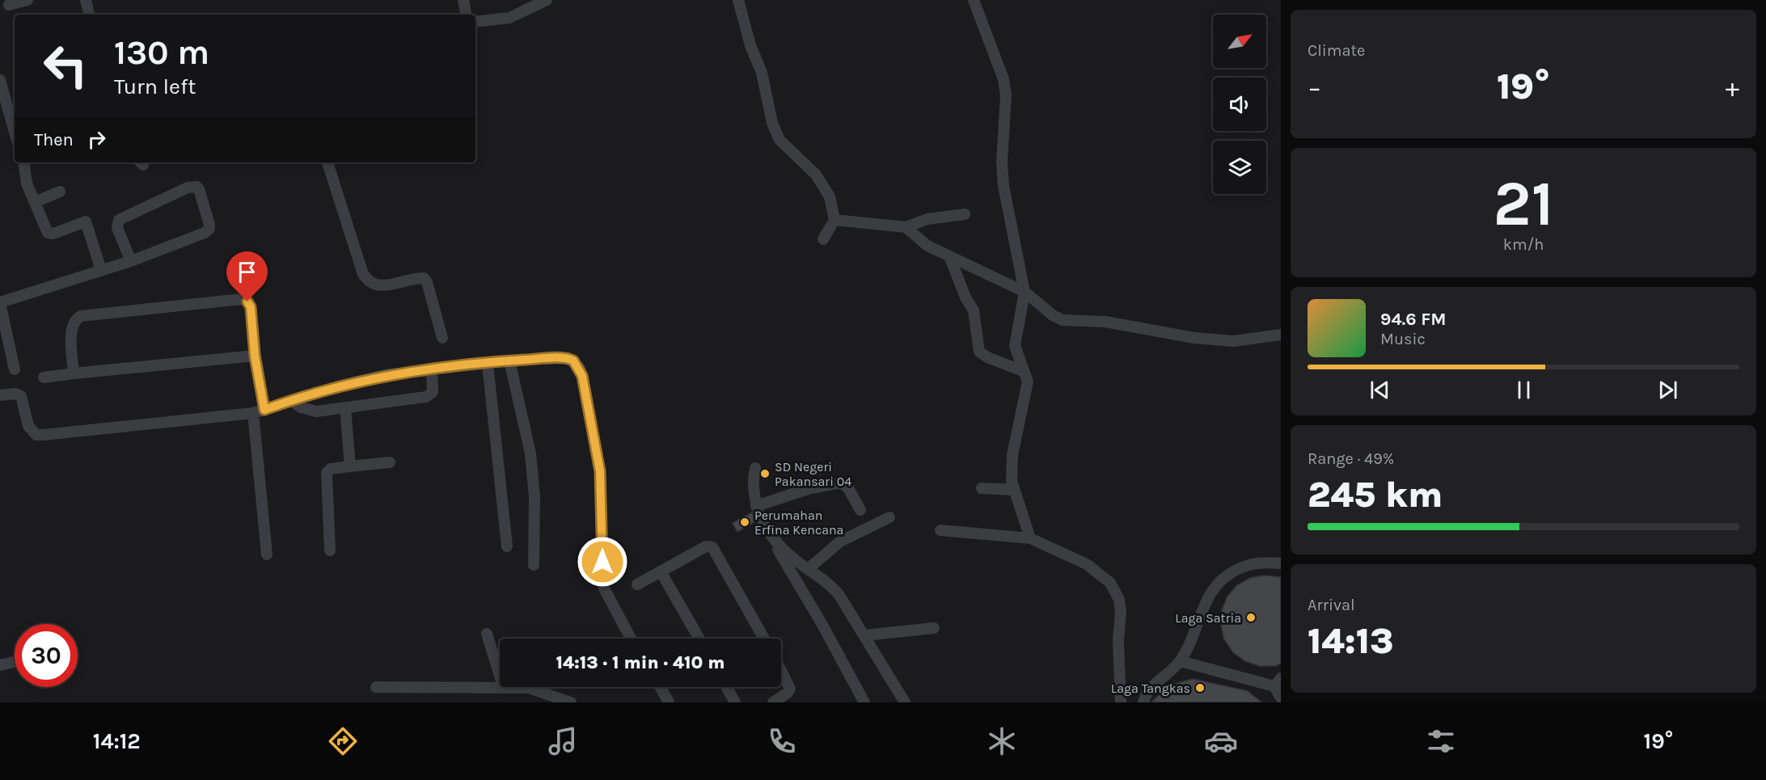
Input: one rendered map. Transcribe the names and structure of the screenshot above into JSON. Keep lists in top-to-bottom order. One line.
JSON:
{"places":["SD Negeri Pakansari 04","Perumahan Erfina Kencana","Laga Satria","Laga Tangkas"],"north":"top right","page":{"tile":["Climate",["21","km/h"],["Range · 49%","245 km"],["Arrival","14:13"]],"turn":["130 m","Turn left"],"heat":["−","19°","+"],"then":"Then","song":["94.6 FM","Music"],"limit":"30","trip":"14:13 · 1 min · 410 m","tabs":["14:12","19°"]}}
